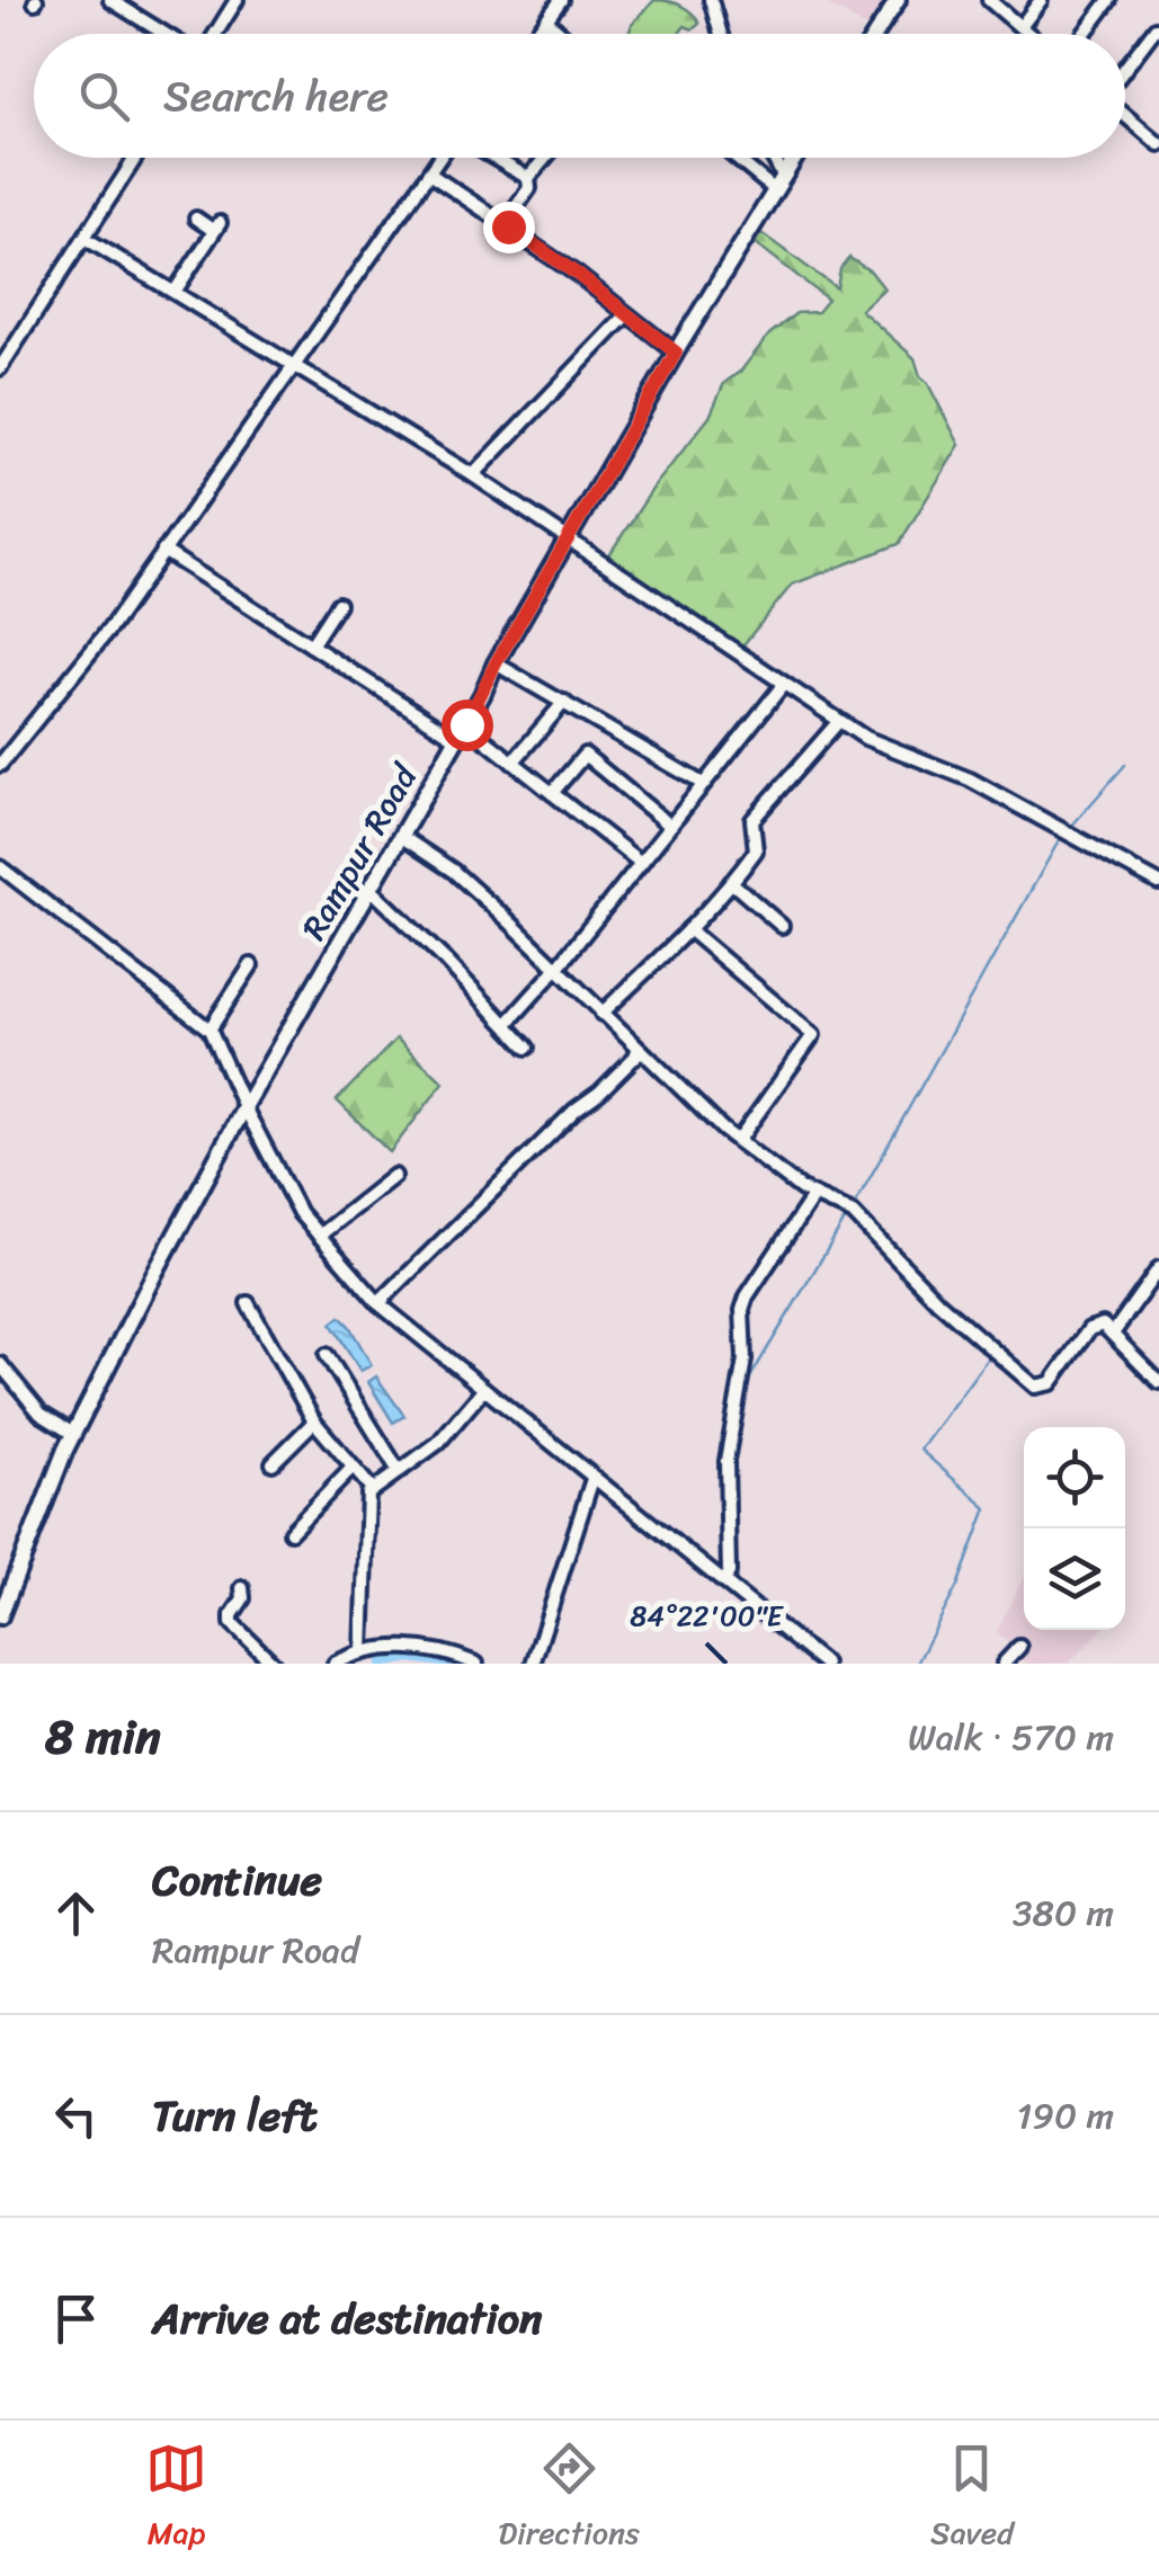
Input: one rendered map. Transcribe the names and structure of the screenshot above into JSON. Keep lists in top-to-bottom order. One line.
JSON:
{"streets":{"main road":["Rampur Road"]},"page":{"search":"Search here","heading":["8 min","Walk · 570 m"],"list":[["Continue","Rampur Road","380 m"],["Turn left","190 m"],"Arrive at destination"],"nav":["Map","Directions","Saved"]},"coordinates":["84°22'00\"E"]}
